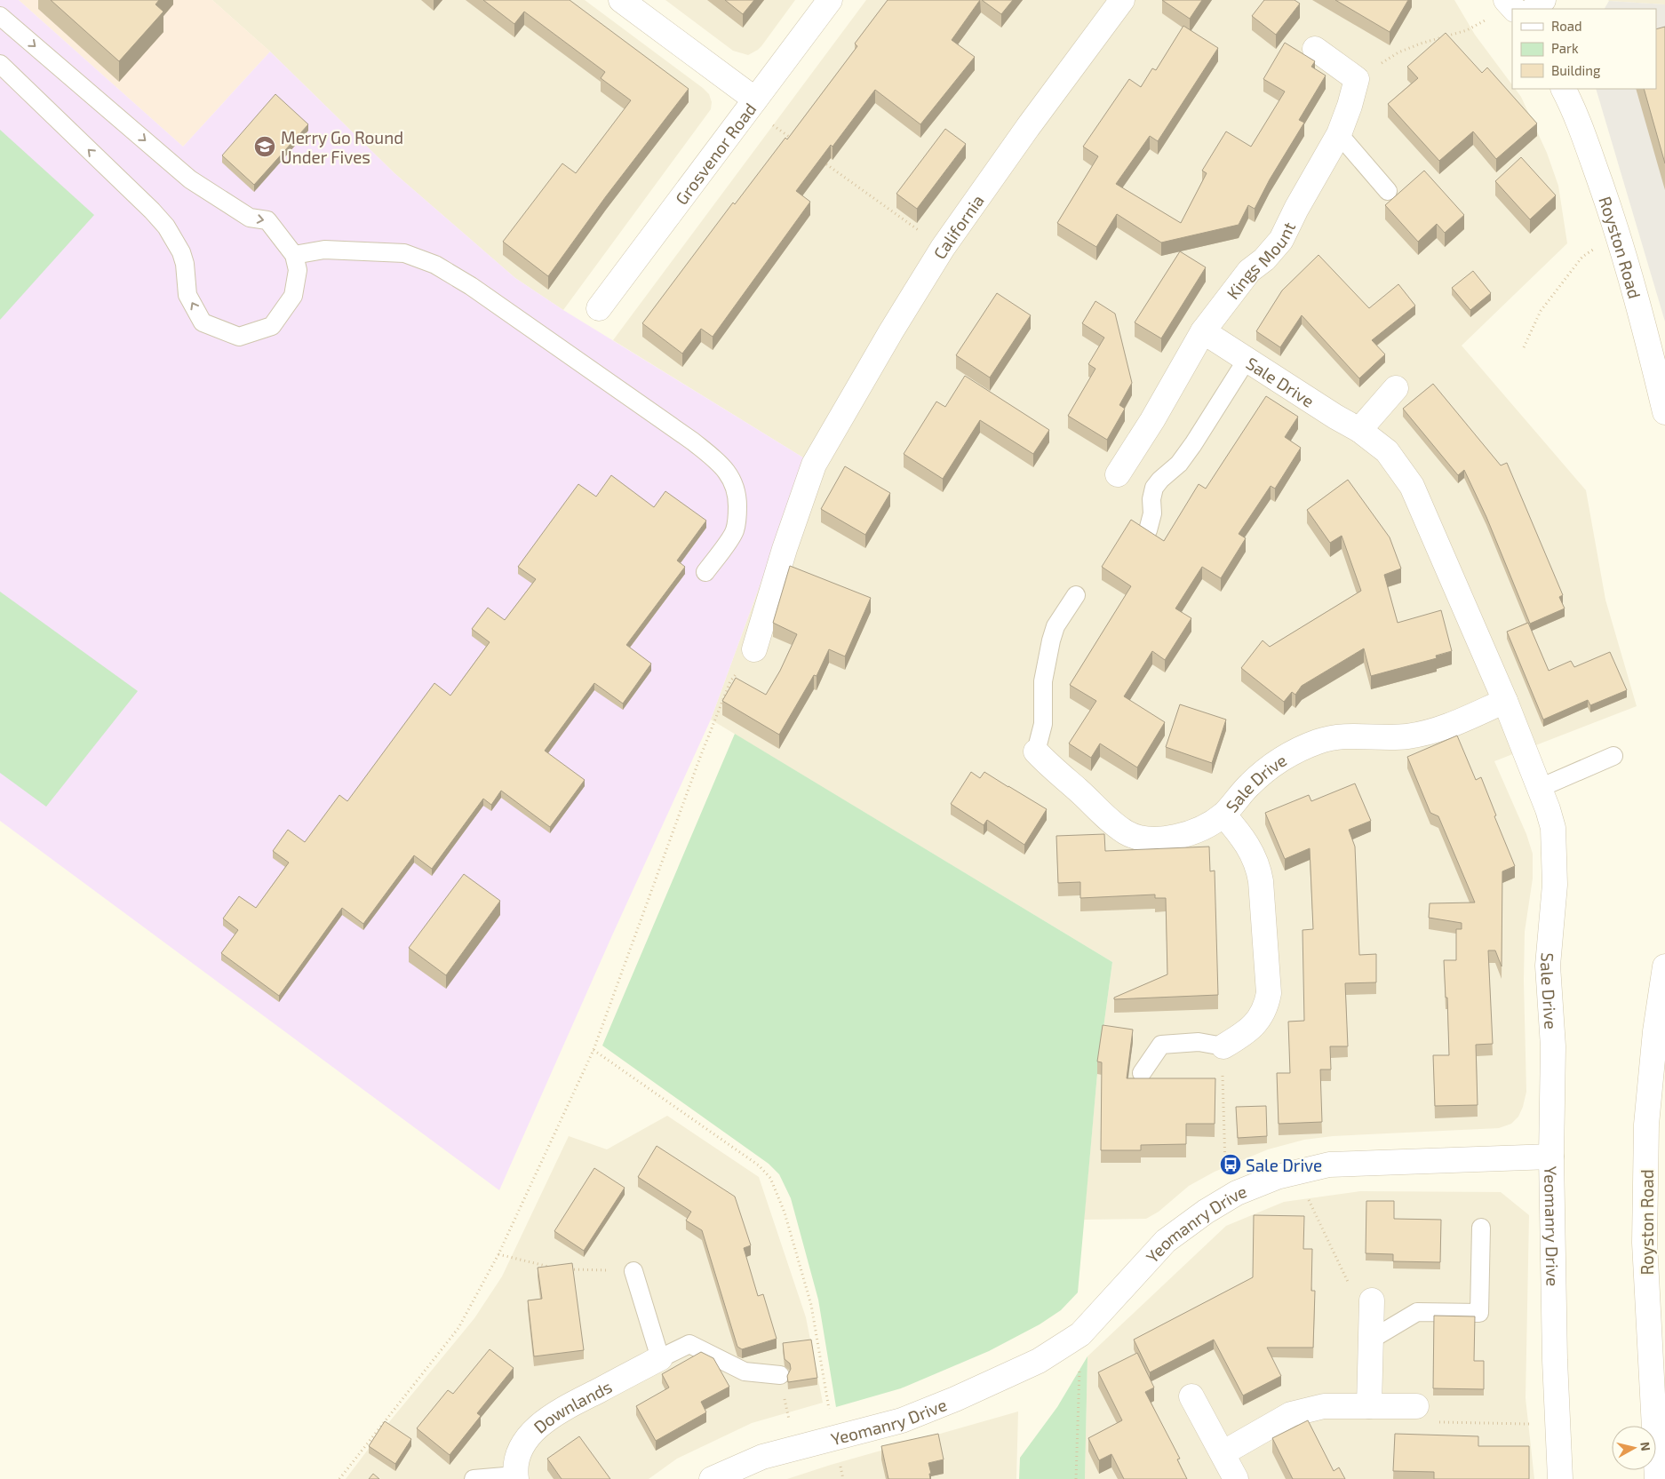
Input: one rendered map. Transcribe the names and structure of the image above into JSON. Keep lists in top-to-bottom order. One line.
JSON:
{"streets":{"street":["Grosvenor Road","California","Royston Road","Kings Mount","Sale Drive","Yeomanry Drive","Downlands"]},"crossings":[["Kings Mount","Sale Drive"],["Sale Drive","Yeomanry Drive"]],"places":{"school or university":["Merry Go Round Under Fives"],"bus stop":["Sale Drive"]},"legend":["Road","Park","Building"],"north":"right"}
